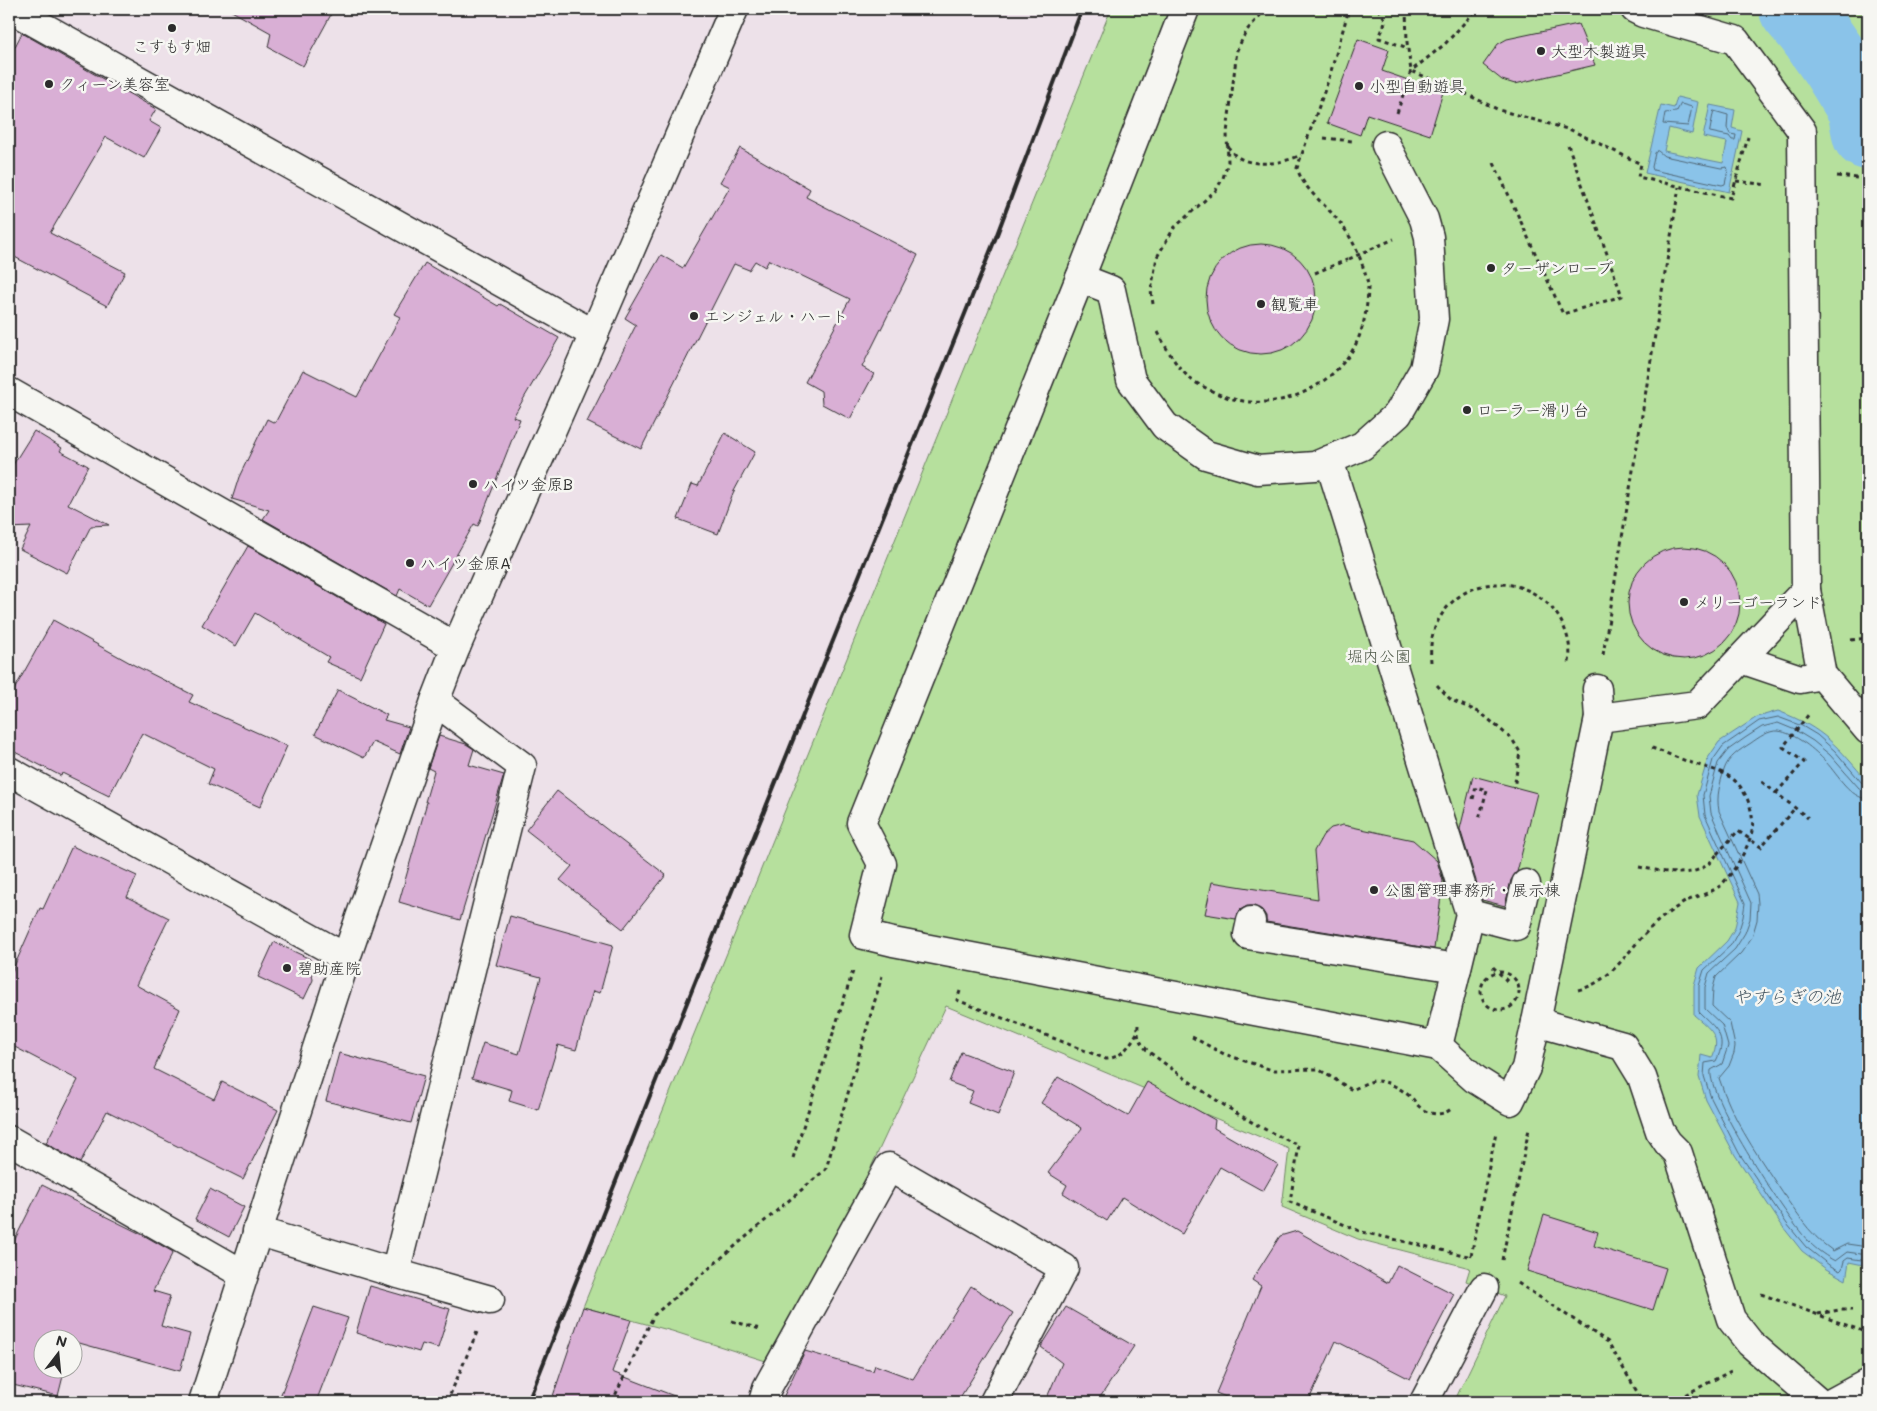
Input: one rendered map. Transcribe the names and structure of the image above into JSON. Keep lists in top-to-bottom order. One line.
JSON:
{"water":["やすらぎの池"],"parks":["堀内公園"],"places":["こすもす畑","大型木製遊具","クィーン美容室","小型自動遊具","ターザンロープ","観覧車","エンジェル・ハート","ローラー滑り台","ハイツ金原B","ハイツ金原A","メリーゴーランド","公園管理事務所・展示棟","碧助産院"],"north":"top"}
